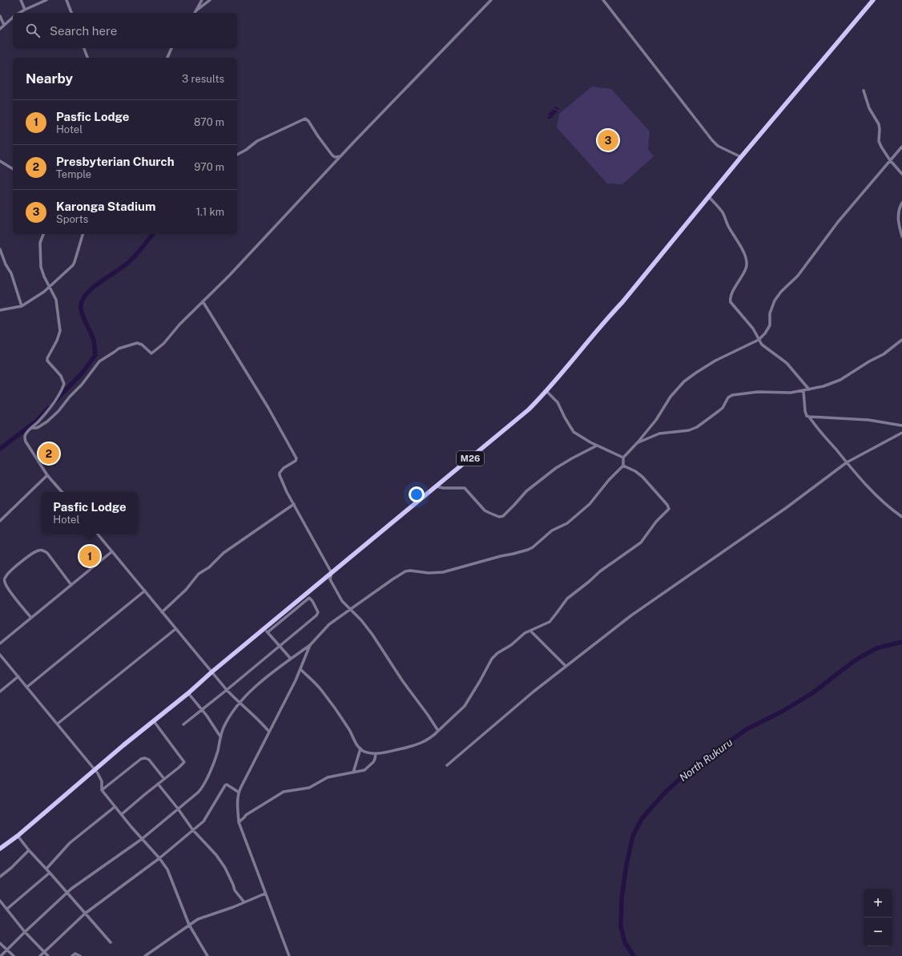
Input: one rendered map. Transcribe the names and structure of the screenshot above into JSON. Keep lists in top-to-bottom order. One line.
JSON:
{"streets":{"main road":["M26"]},"water":["North Rukuru"],"page":{"search":"Search here","heading":["Nearby","3 results"],"list":[{"mark":"1","name":"Pasfic Lodge","note":"Hotel","value":"870 m"},{"mark":"2","name":"Presbyterian Church","note":"Temple","value":"970 m"},{"mark":"3","name":"Karonga Stadium","note":"Sports","value":"1.1 km"}],"pins":["3","2","1"],"popup":["Pasfic Lodge","Hotel"],"map_buttons":["+","−"]}}
